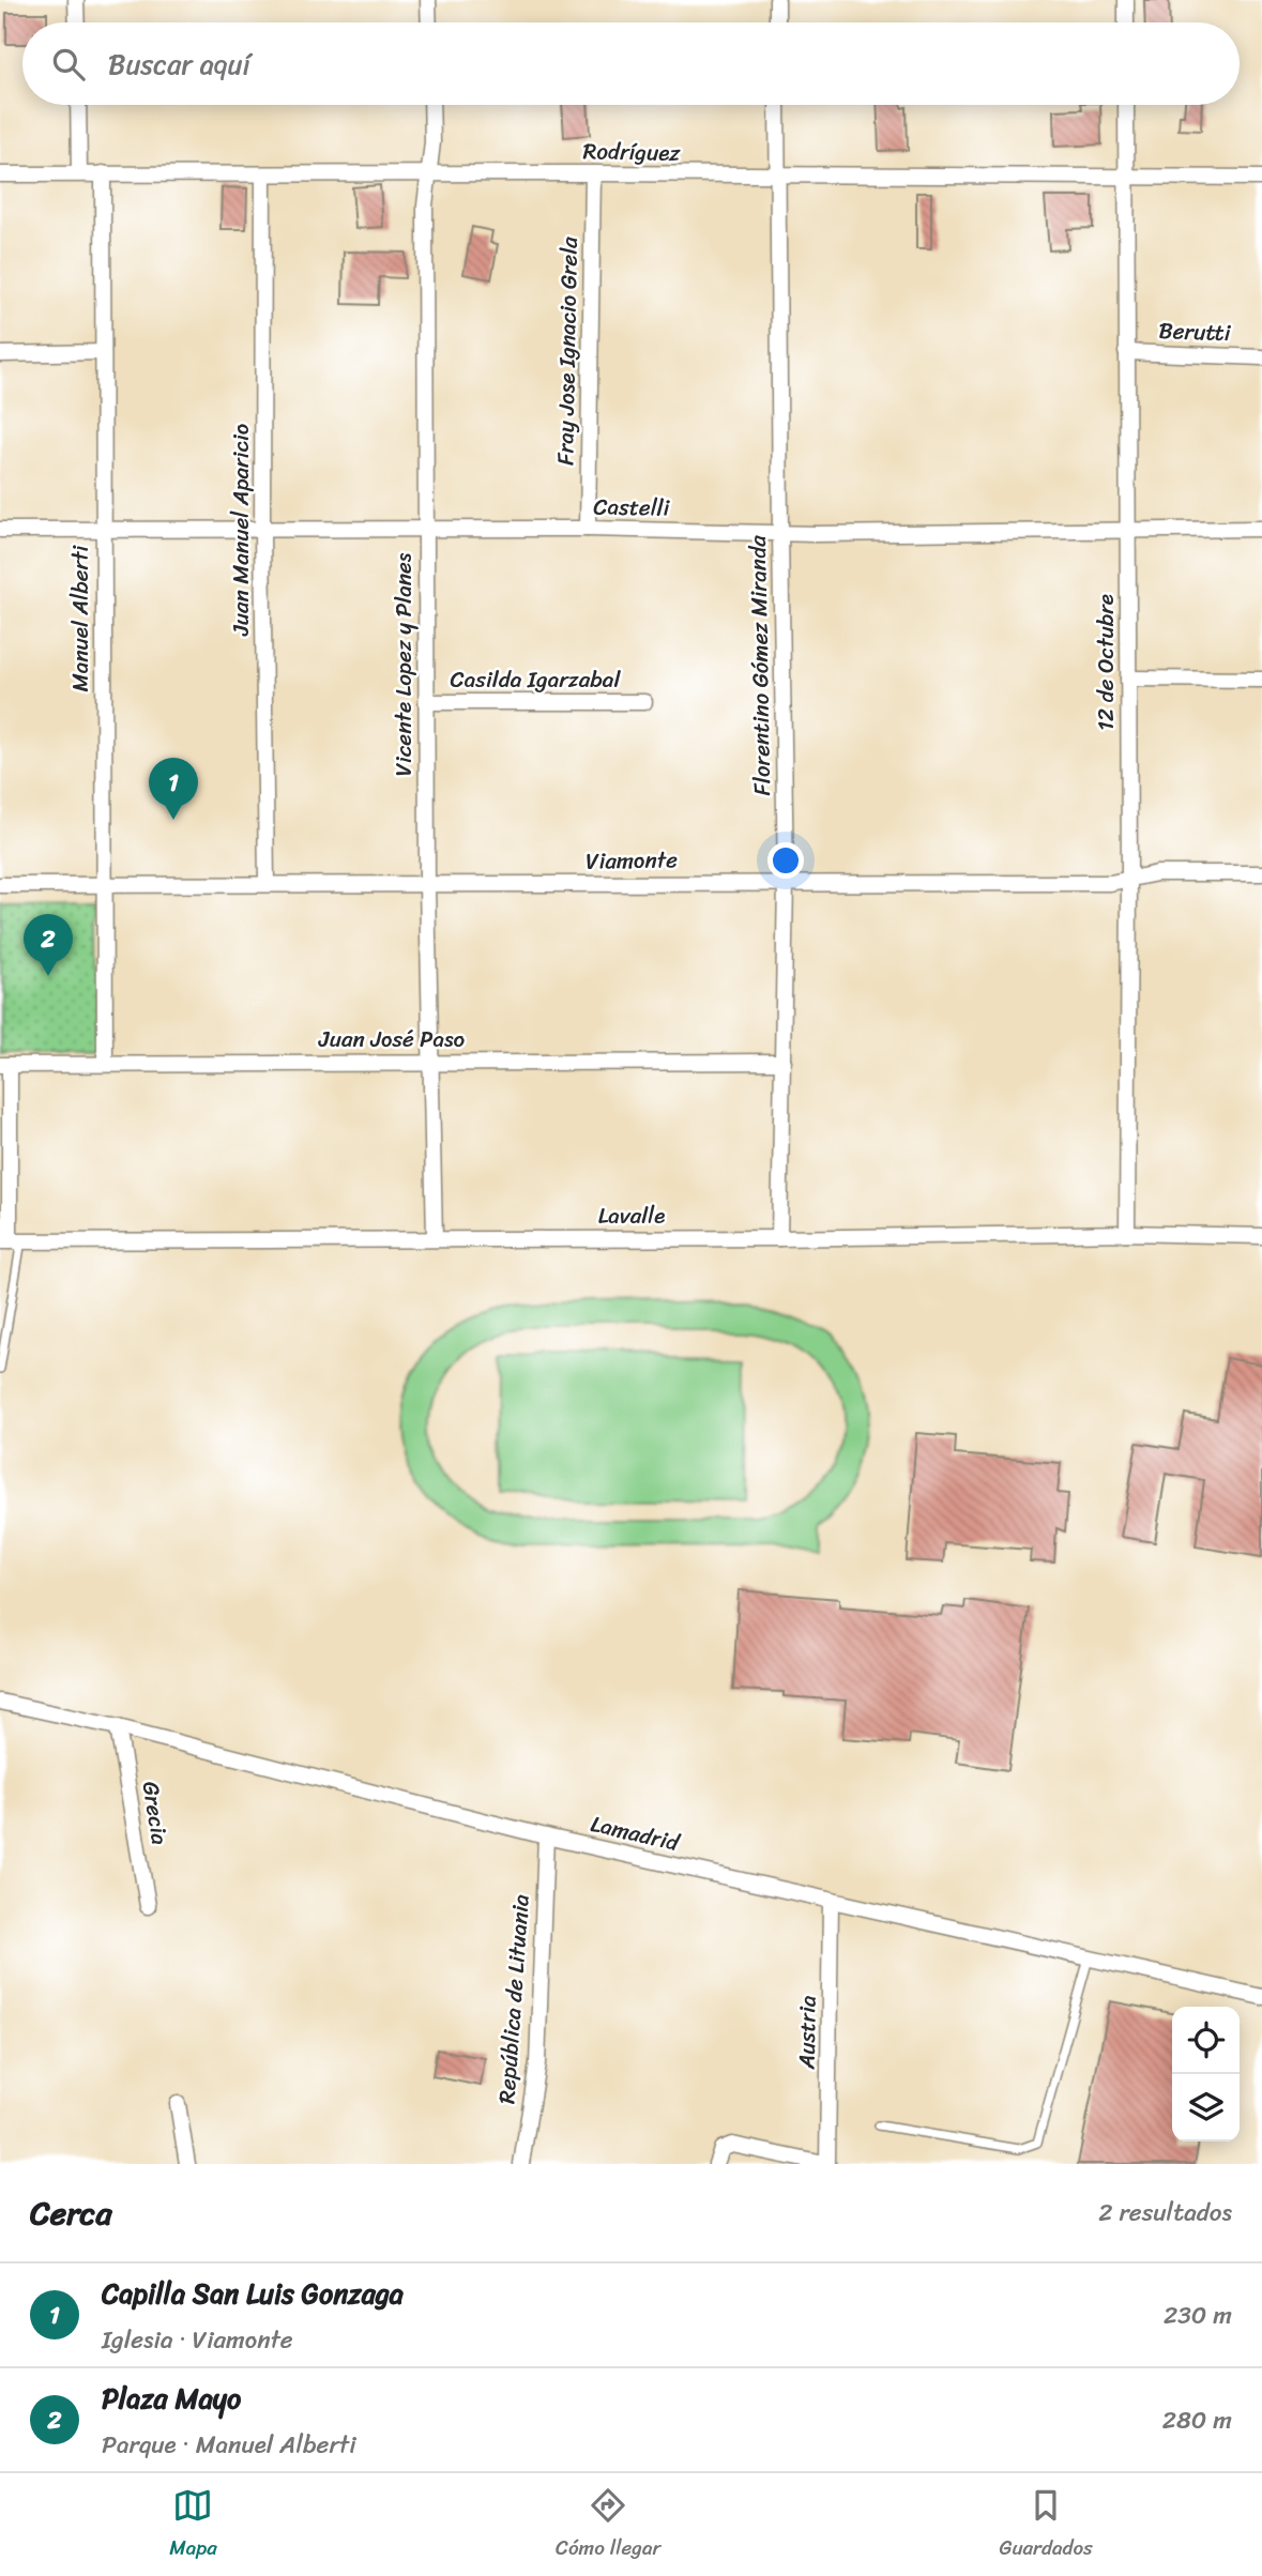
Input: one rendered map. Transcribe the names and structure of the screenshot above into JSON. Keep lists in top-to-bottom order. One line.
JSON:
{"streets":{"street":["Rodríguez","Berutti","Fray Jose Ignacio Grela","Castelli","Juan Manuel Aparicio","Manuel Alberti","12 de Octubre","Vicente Lopez y Planes","Florentino Gómez Miranda","Casilda Igarzabal","Viamonte","Juan José Paso","Lavalle","Grecia","Lamadrid","República de Lituania","Austria"]},"crossings":[["Rodríguez","Fray Jose Ignacio Grela"],["Rodríguez","Juan Manuel Aparicio"],["Rodríguez","Manuel Alberti"],["Rodríguez","12 de Octubre"],["Rodríguez","Vicente Lopez y Planes"],["Rodríguez","Florentino Gómez Miranda"],["Berutti","12 de Octubre"],["Fray Jose Ignacio Grela","Castelli"],["Castelli","Juan Manuel Aparicio"],["Castelli","Manuel Alberti"],["Castelli","12 de Octubre"],["Castelli","Vicente Lopez y Planes"],["Castelli","Florentino Gómez Miranda"],["Juan Manuel Aparicio","Viamonte"],["Manuel Alberti","Viamonte"],["Manuel Alberti","Juan José Paso"],["12 de Octubre","Viamonte"],["12 de Octubre","Lavalle"],["Vicente Lopez y Planes","Casilda Igarzabal"],["Vicente Lopez y Planes","Viamonte"],["Vicente Lopez y Planes","Juan José Paso"],["Vicente Lopez y Planes","Lavalle"],["Florentino Gómez Miranda","Viamonte"],["Florentino Gómez Miranda","Juan José Paso"],["Florentino Gómez Miranda","Lavalle"],["Grecia","Lamadrid"],["Lamadrid","República de Lituania"],["Lamadrid","Austria"]],"page":{"search":"Buscar aquí","pins":["1","2"],"heading":["Cerca","2 resultados"],"list":[{"mark":"1","name":"Capilla San Luis Gonzaga","note":"Iglesia · Viamonte","value":"230 m"},{"mark":"2","name":"Plaza Mayo","note":"Parque · Manuel Alberti","value":"280 m"}],"nav":["Mapa","Cómo llegar","Guardados"]}}
